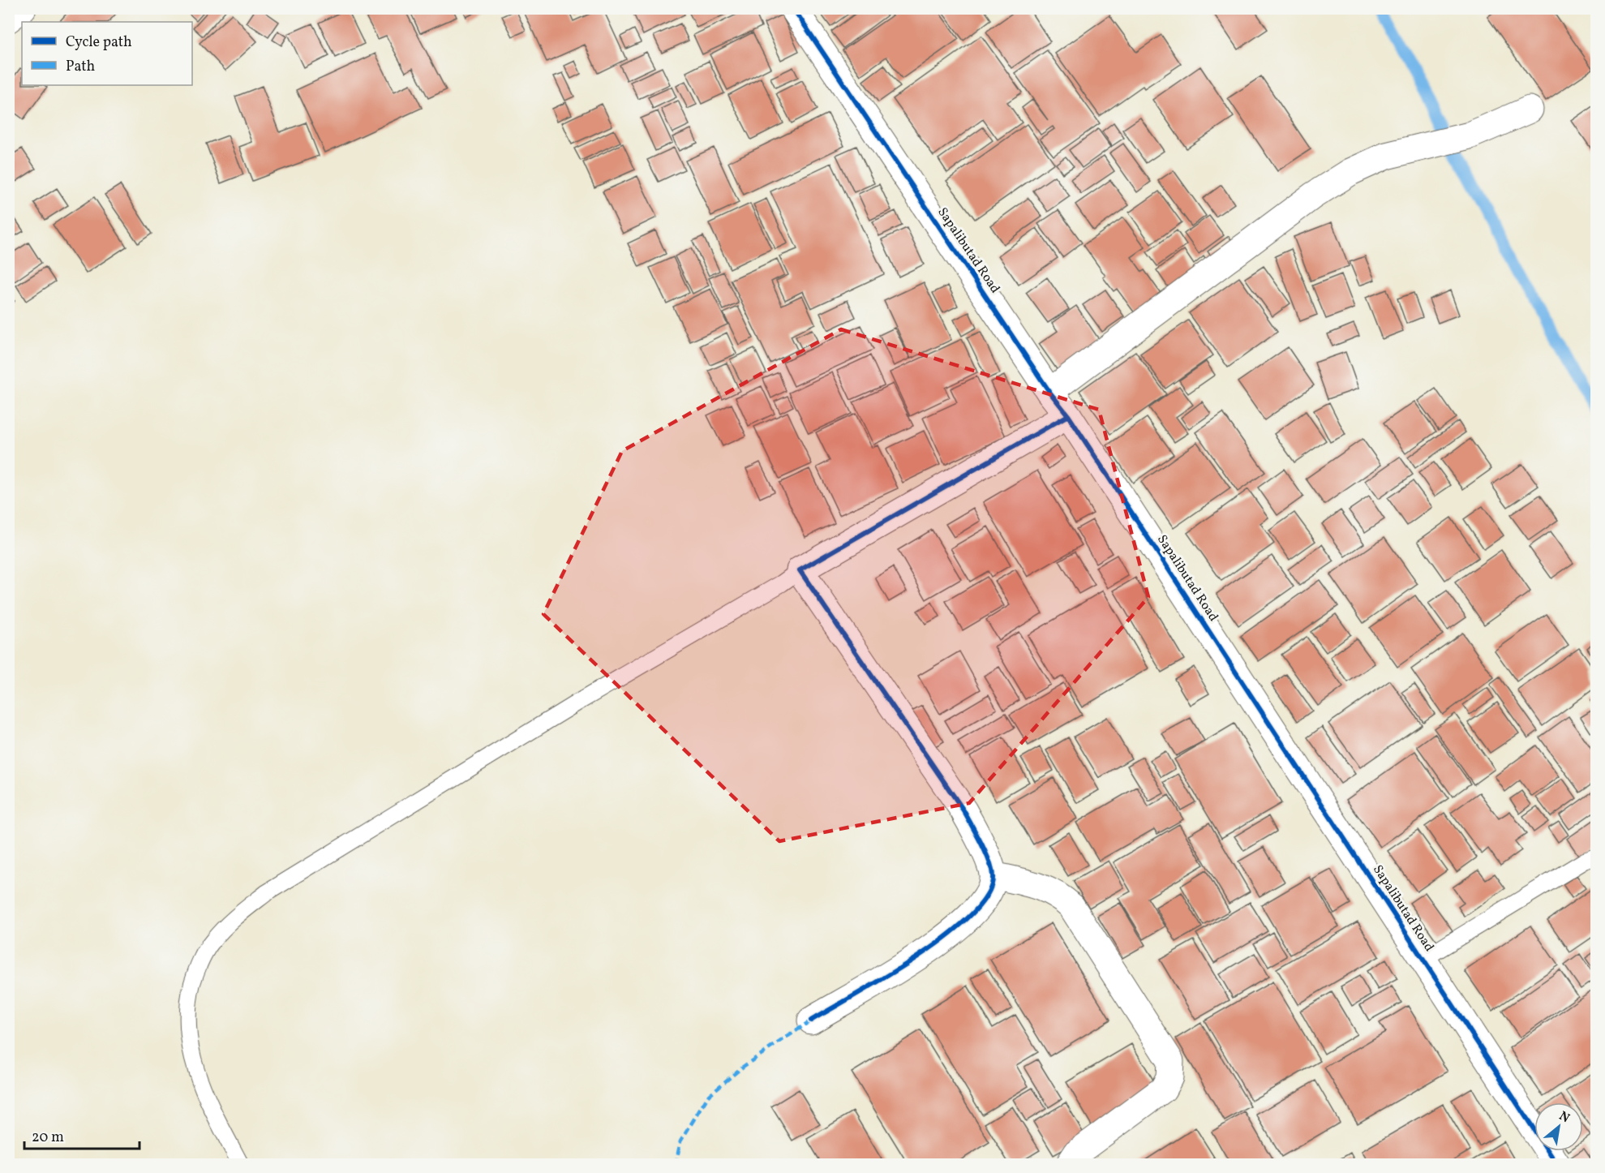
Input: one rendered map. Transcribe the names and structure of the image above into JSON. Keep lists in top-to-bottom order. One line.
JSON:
{"streets":{"street":["Sapalibutad Road"]},"legend":["Cycle path","Path"],"scale_bar":"20 m","north":"top right"}
